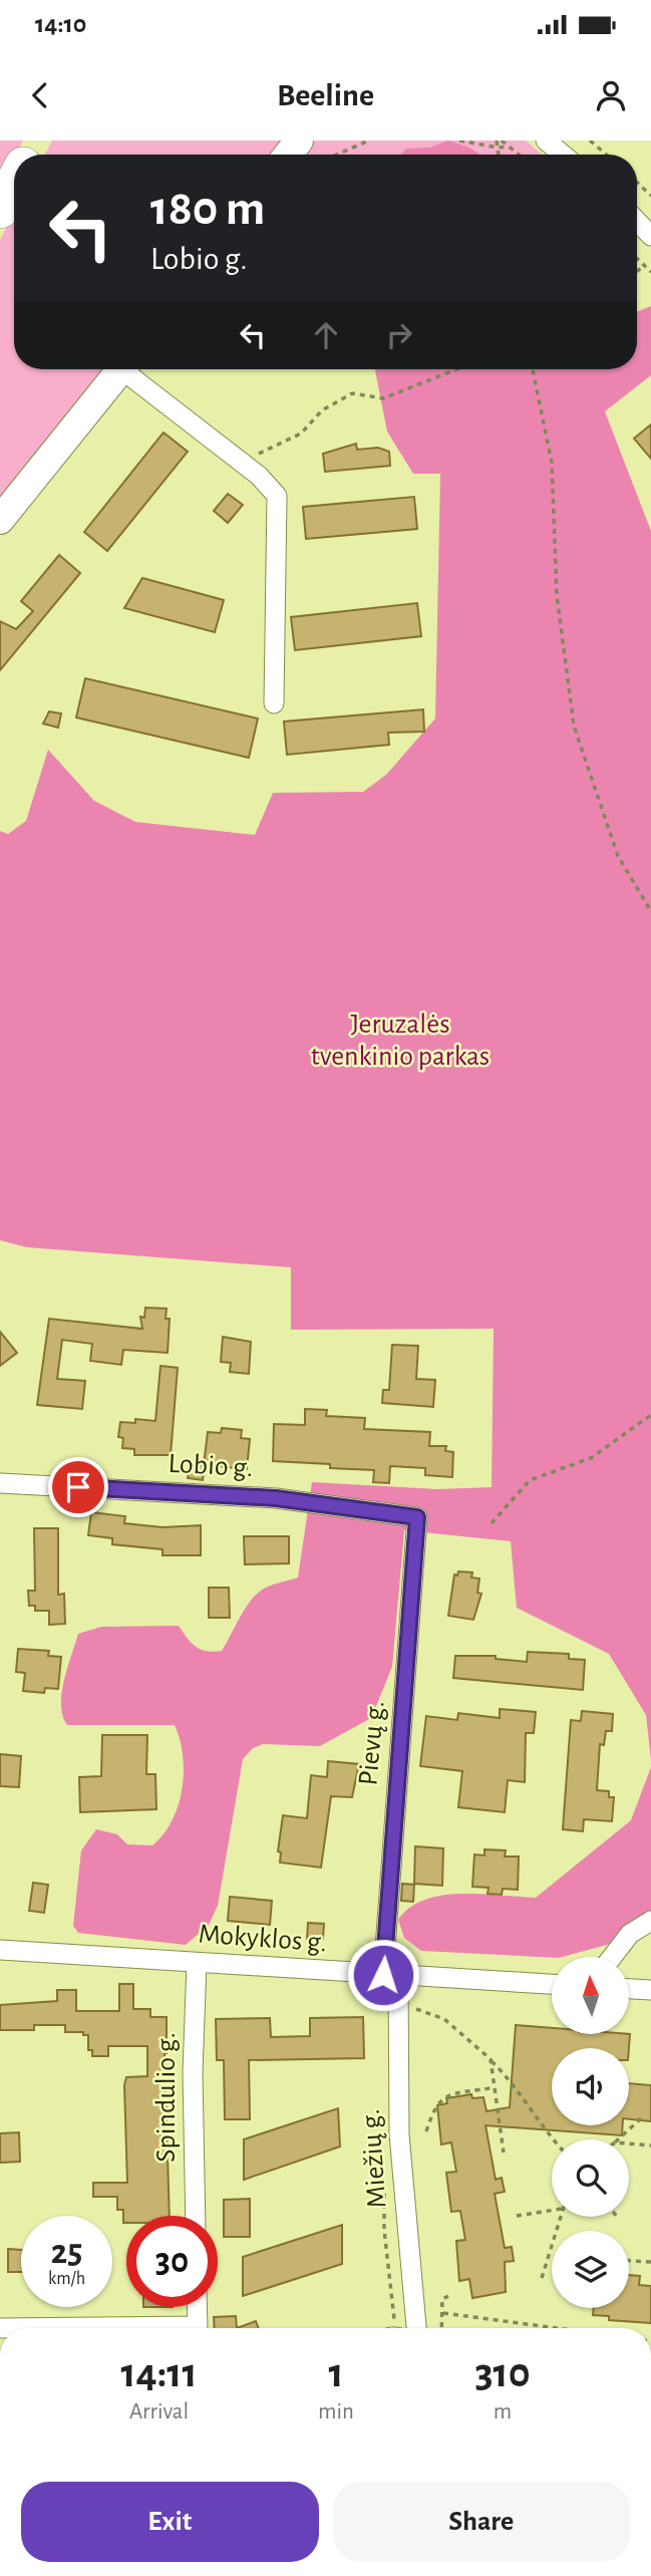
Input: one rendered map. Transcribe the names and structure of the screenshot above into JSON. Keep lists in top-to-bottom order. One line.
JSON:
{"streets":{"street":["Lobio g.","Pievų g.","Mokyklos g.","Spindulio g.","Miežių g."]},"crossings":[["Lobio g.","Pievų g."],["Pievų g.","Mokyklos g."],["Pievų g.","Miežių g."],["Mokyklos g.","Spindulio g."],["Mokyklos g.","Miežių g."]],"parks":["Jeruzalės tvenkinio parkas"],"north":"top","page":{"status":"14:10","header":"Beeline","turn":["180 m","Lobio g."],"speed":"25 km/h","limit":"30","eta":["14:11","Arrival","1","min","310","m"],"buttons":["Exit","Share"]}}
